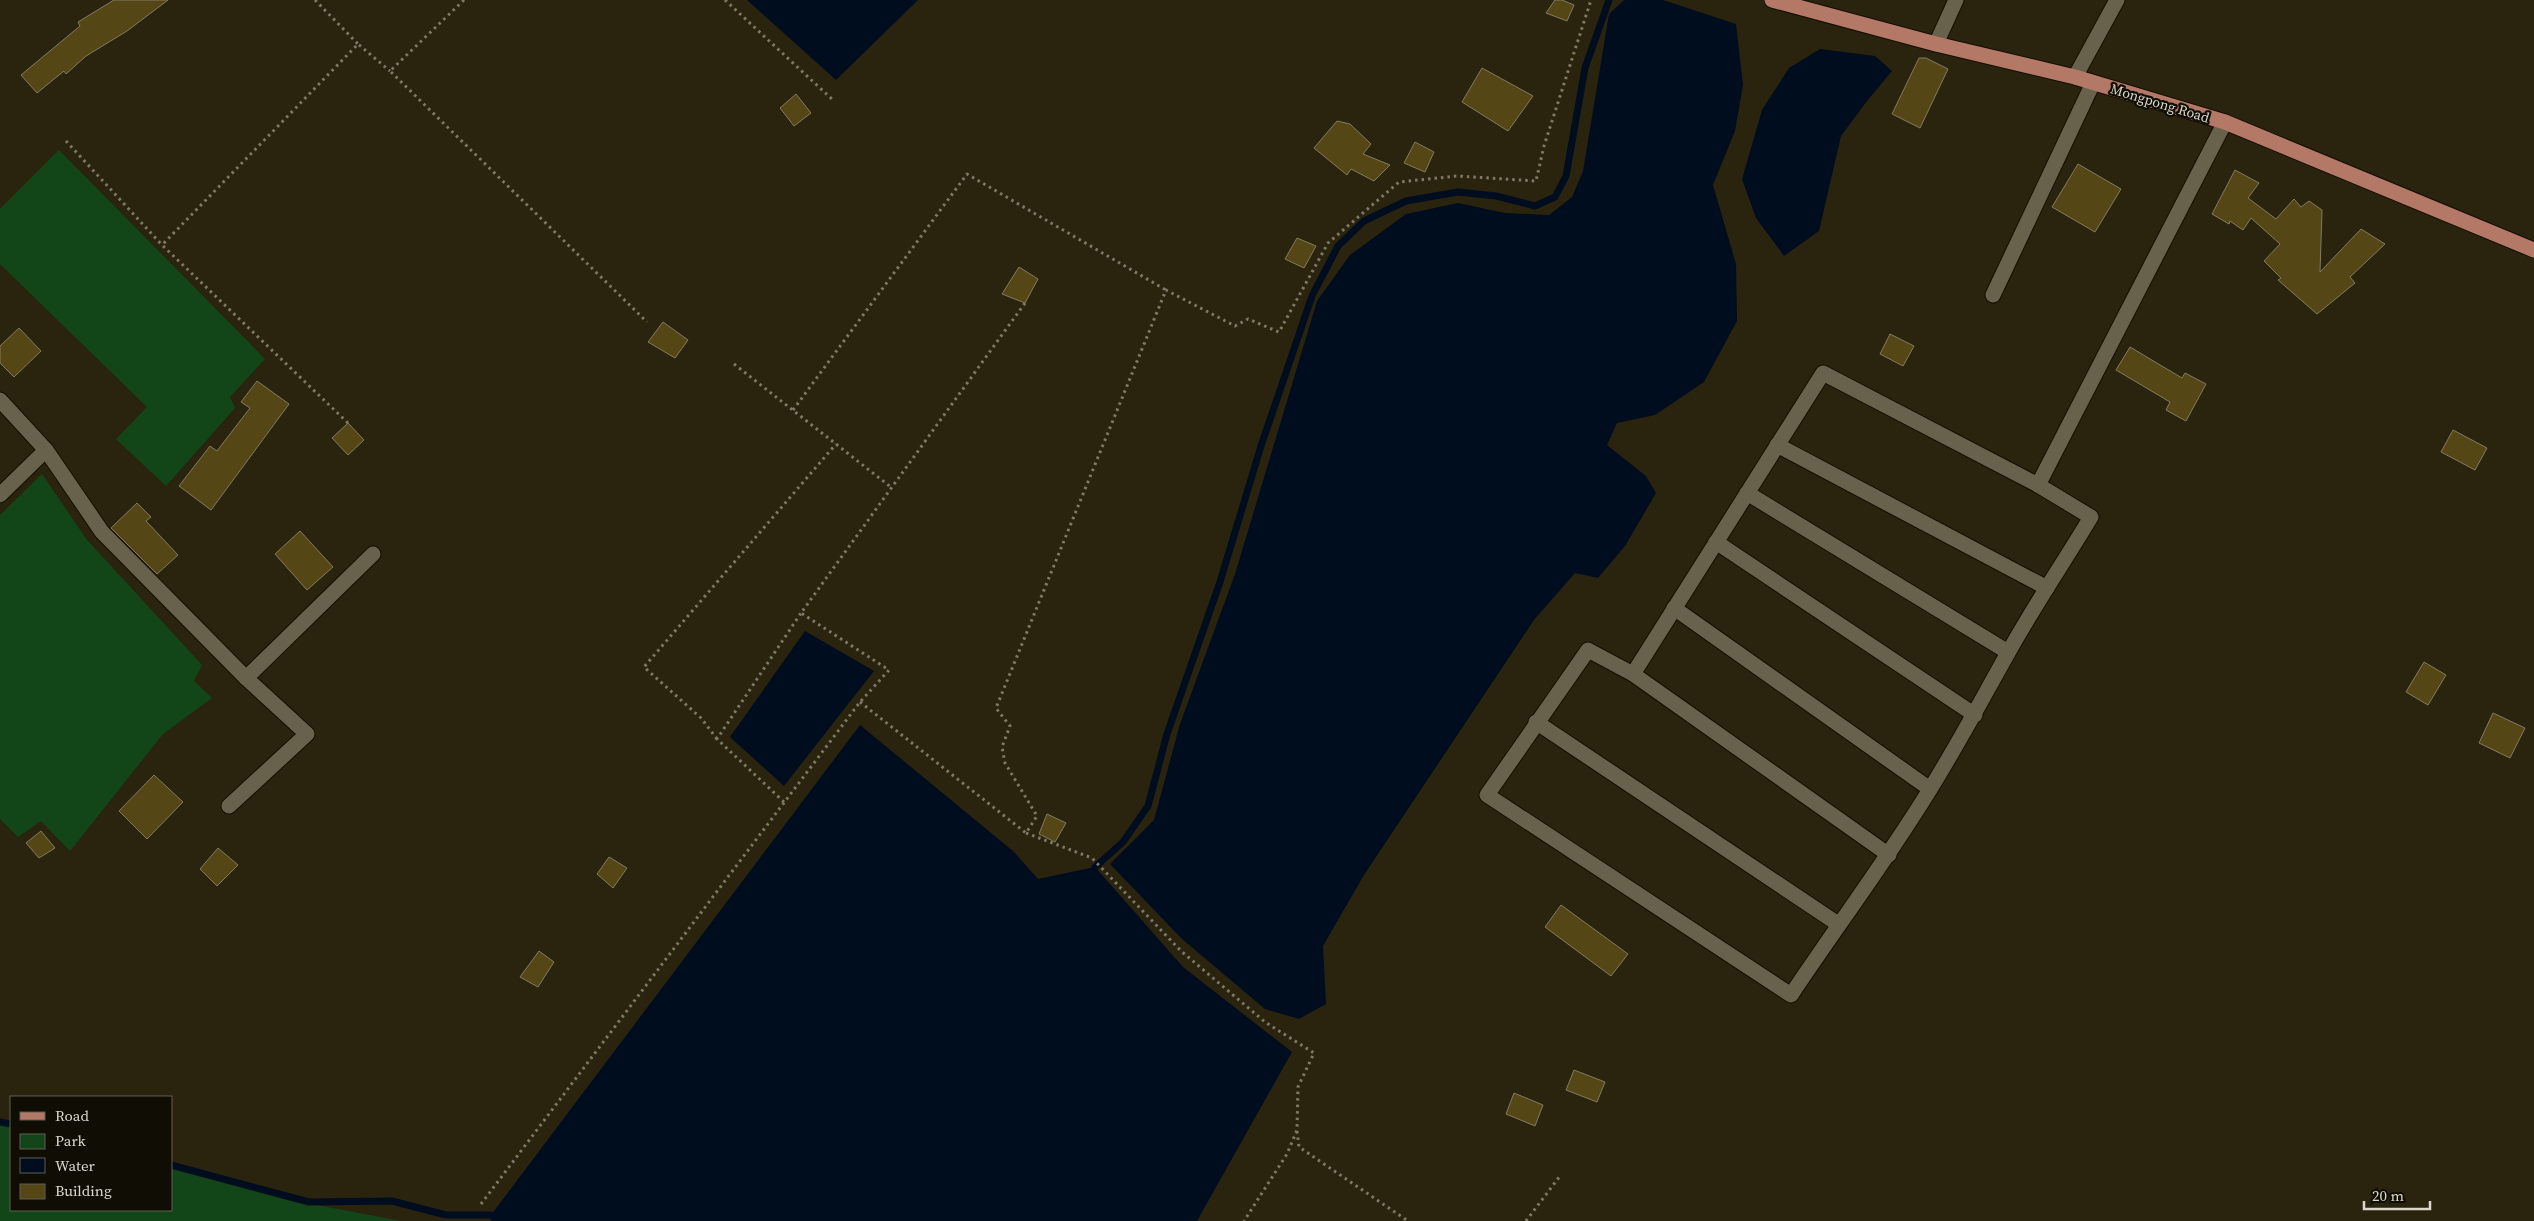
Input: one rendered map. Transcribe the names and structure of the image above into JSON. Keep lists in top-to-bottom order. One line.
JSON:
{"streets":{"main road":["Mongpong Road"]},"legend":["Road","Park","Water","Building"],"scale_bar":"20 m"}
